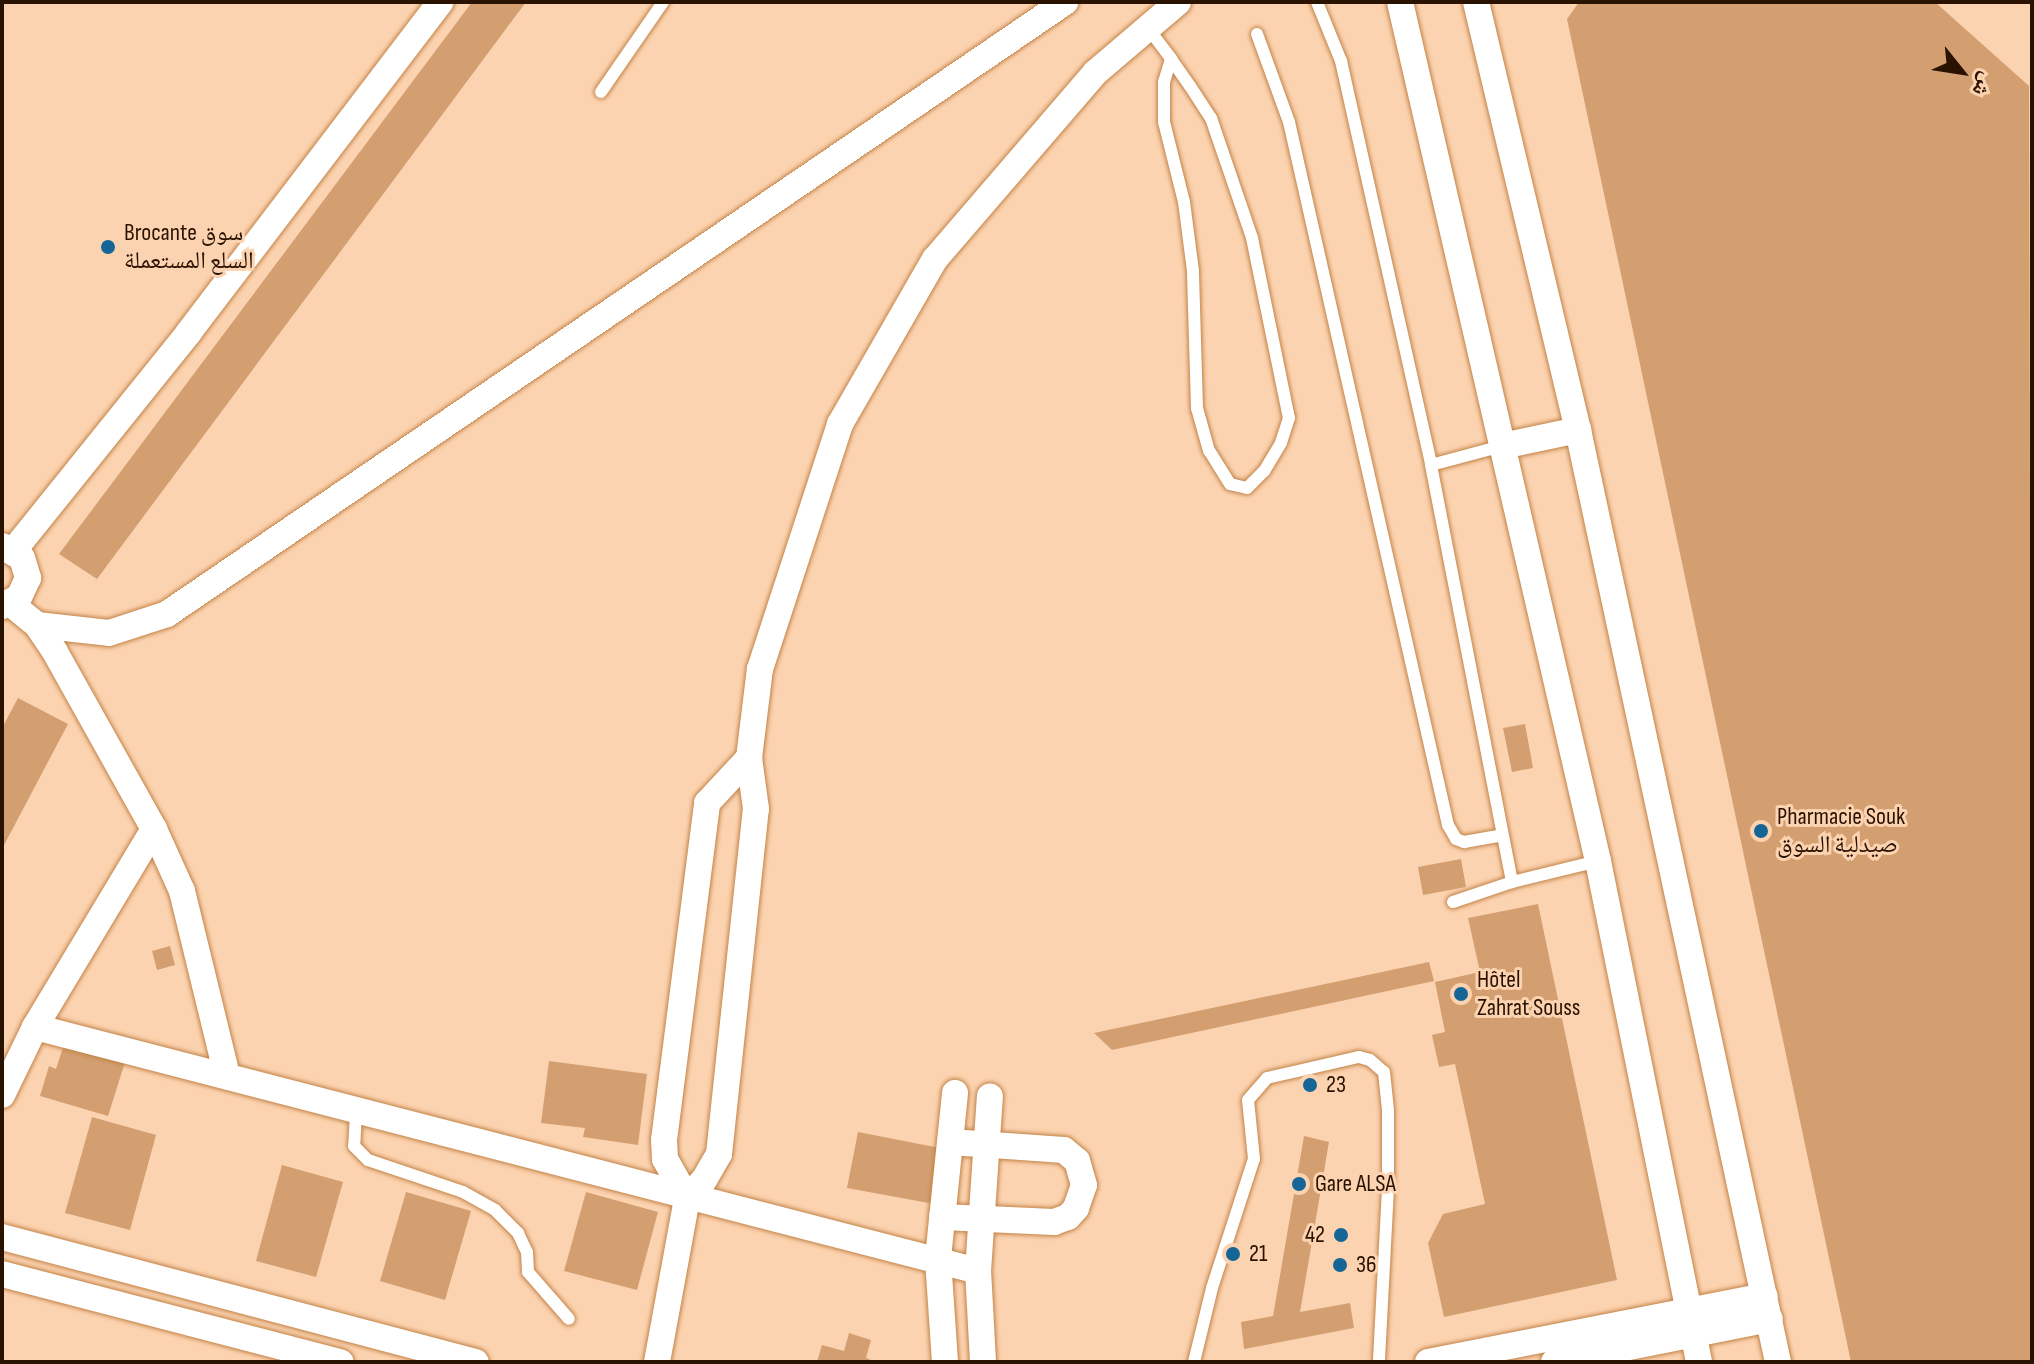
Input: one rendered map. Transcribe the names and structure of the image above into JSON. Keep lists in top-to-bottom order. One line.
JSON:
{"places":["Brocante سوق السلع المستعملة","Pharmacie Souk صيدلية السوق","Hôtel Zahrat Souss","23","Gare ALSA","42","21","36"],"north":"bottom right"}
